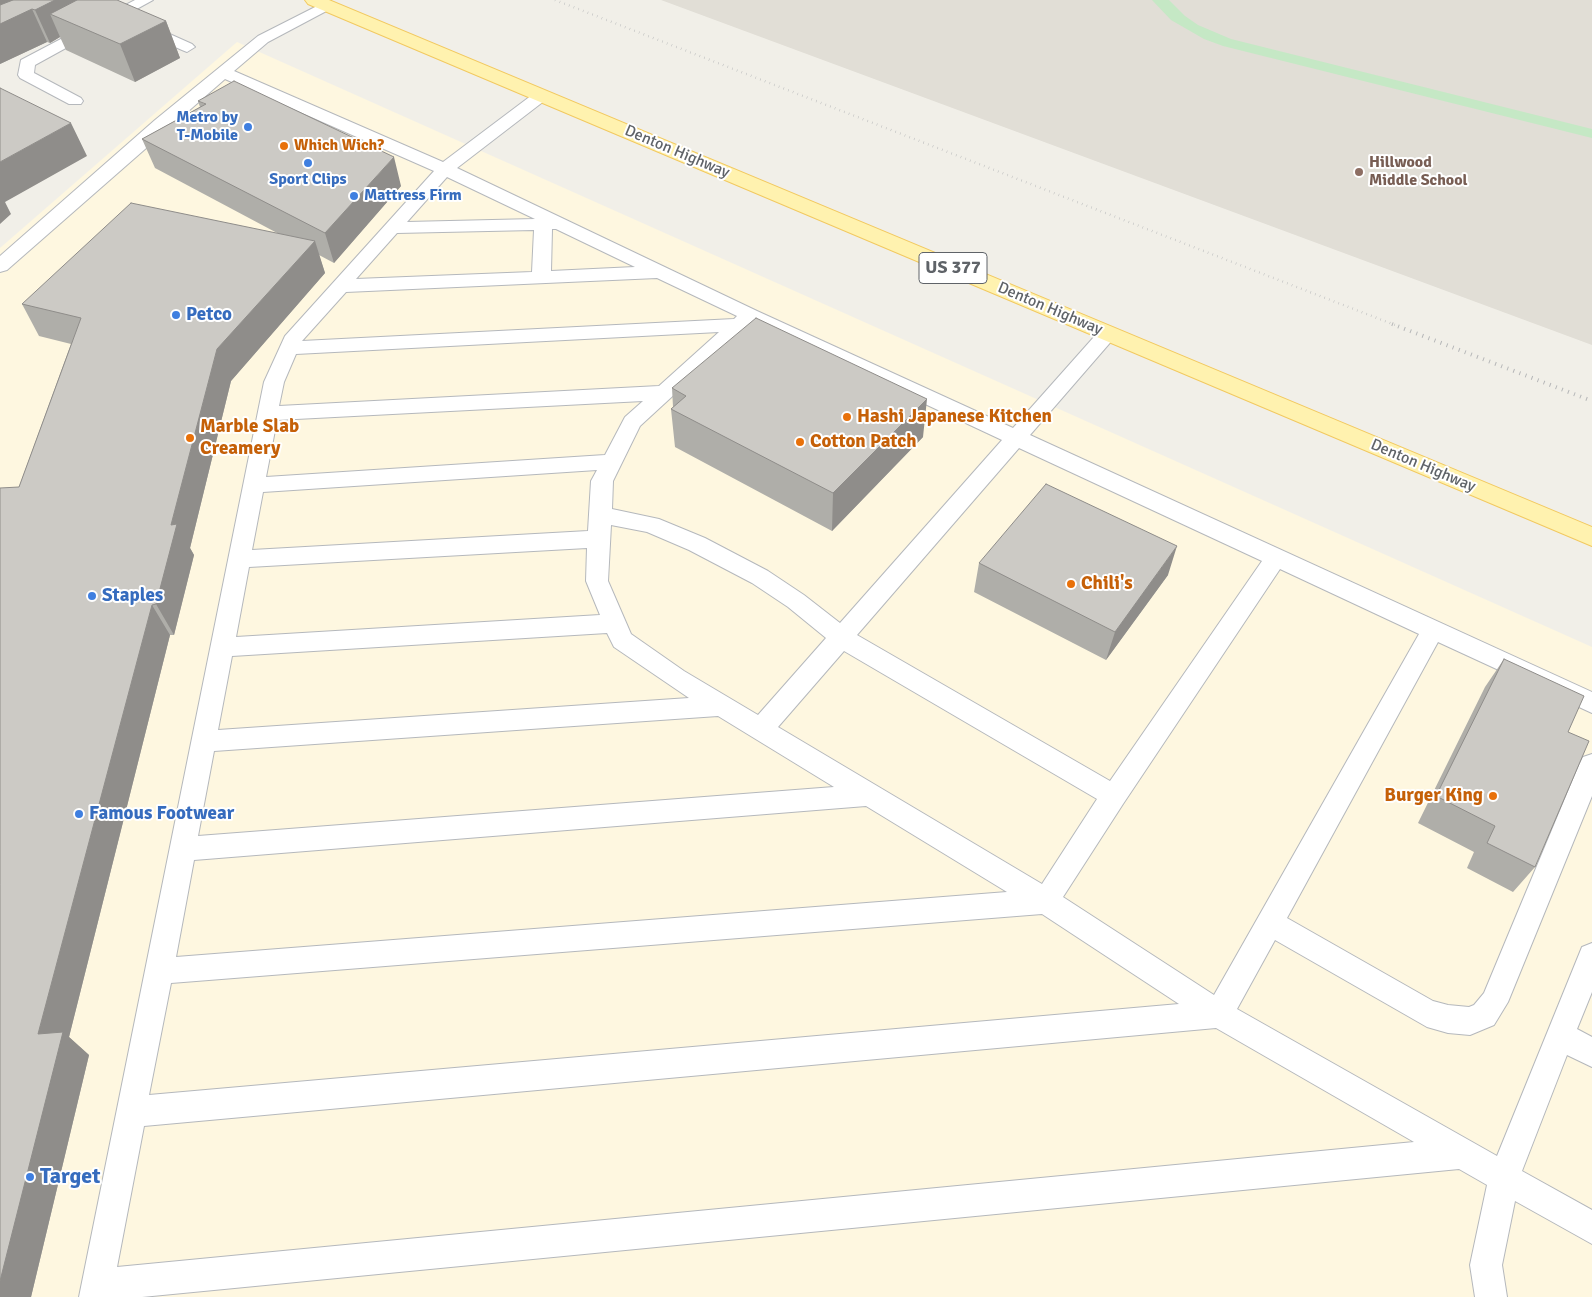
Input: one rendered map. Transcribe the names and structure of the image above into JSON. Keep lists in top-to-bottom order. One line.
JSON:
{"streets":{"main road":["Denton Highway","US 377"]},"places":["Metro by T-Mobile","Which Wich?","Sport Clips","Hillwood Middle School","Mattress Firm","Petco","Hashi Japanese Kitchen","Marble Slab Creamery","Cotton Patch","Chili's","Staples","Burger King","Famous Footwear","Target"]}
